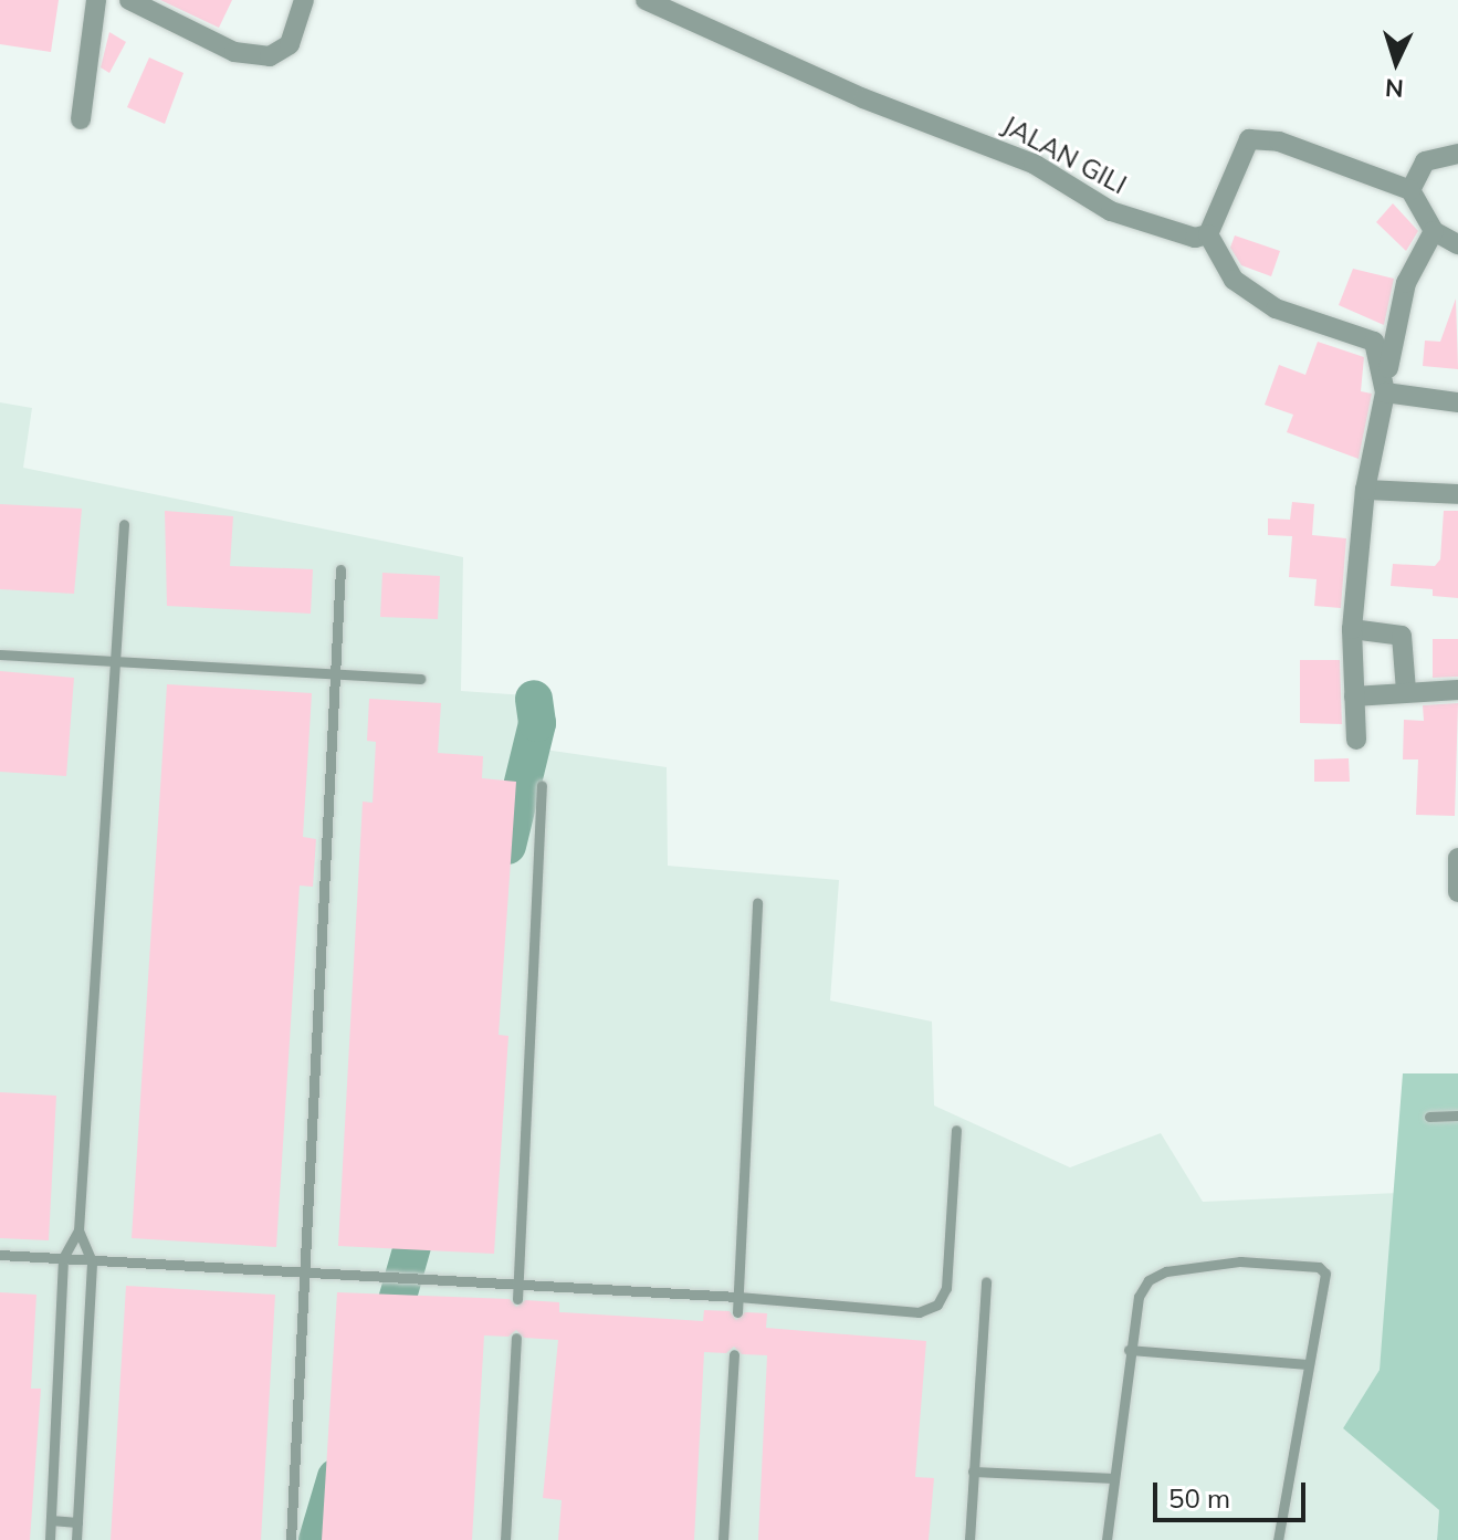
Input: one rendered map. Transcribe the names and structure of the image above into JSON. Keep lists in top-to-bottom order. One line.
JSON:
{"streets":{"street":["JALAN GILI"]},"scale_bar":"50 m","north":"bottom"}
